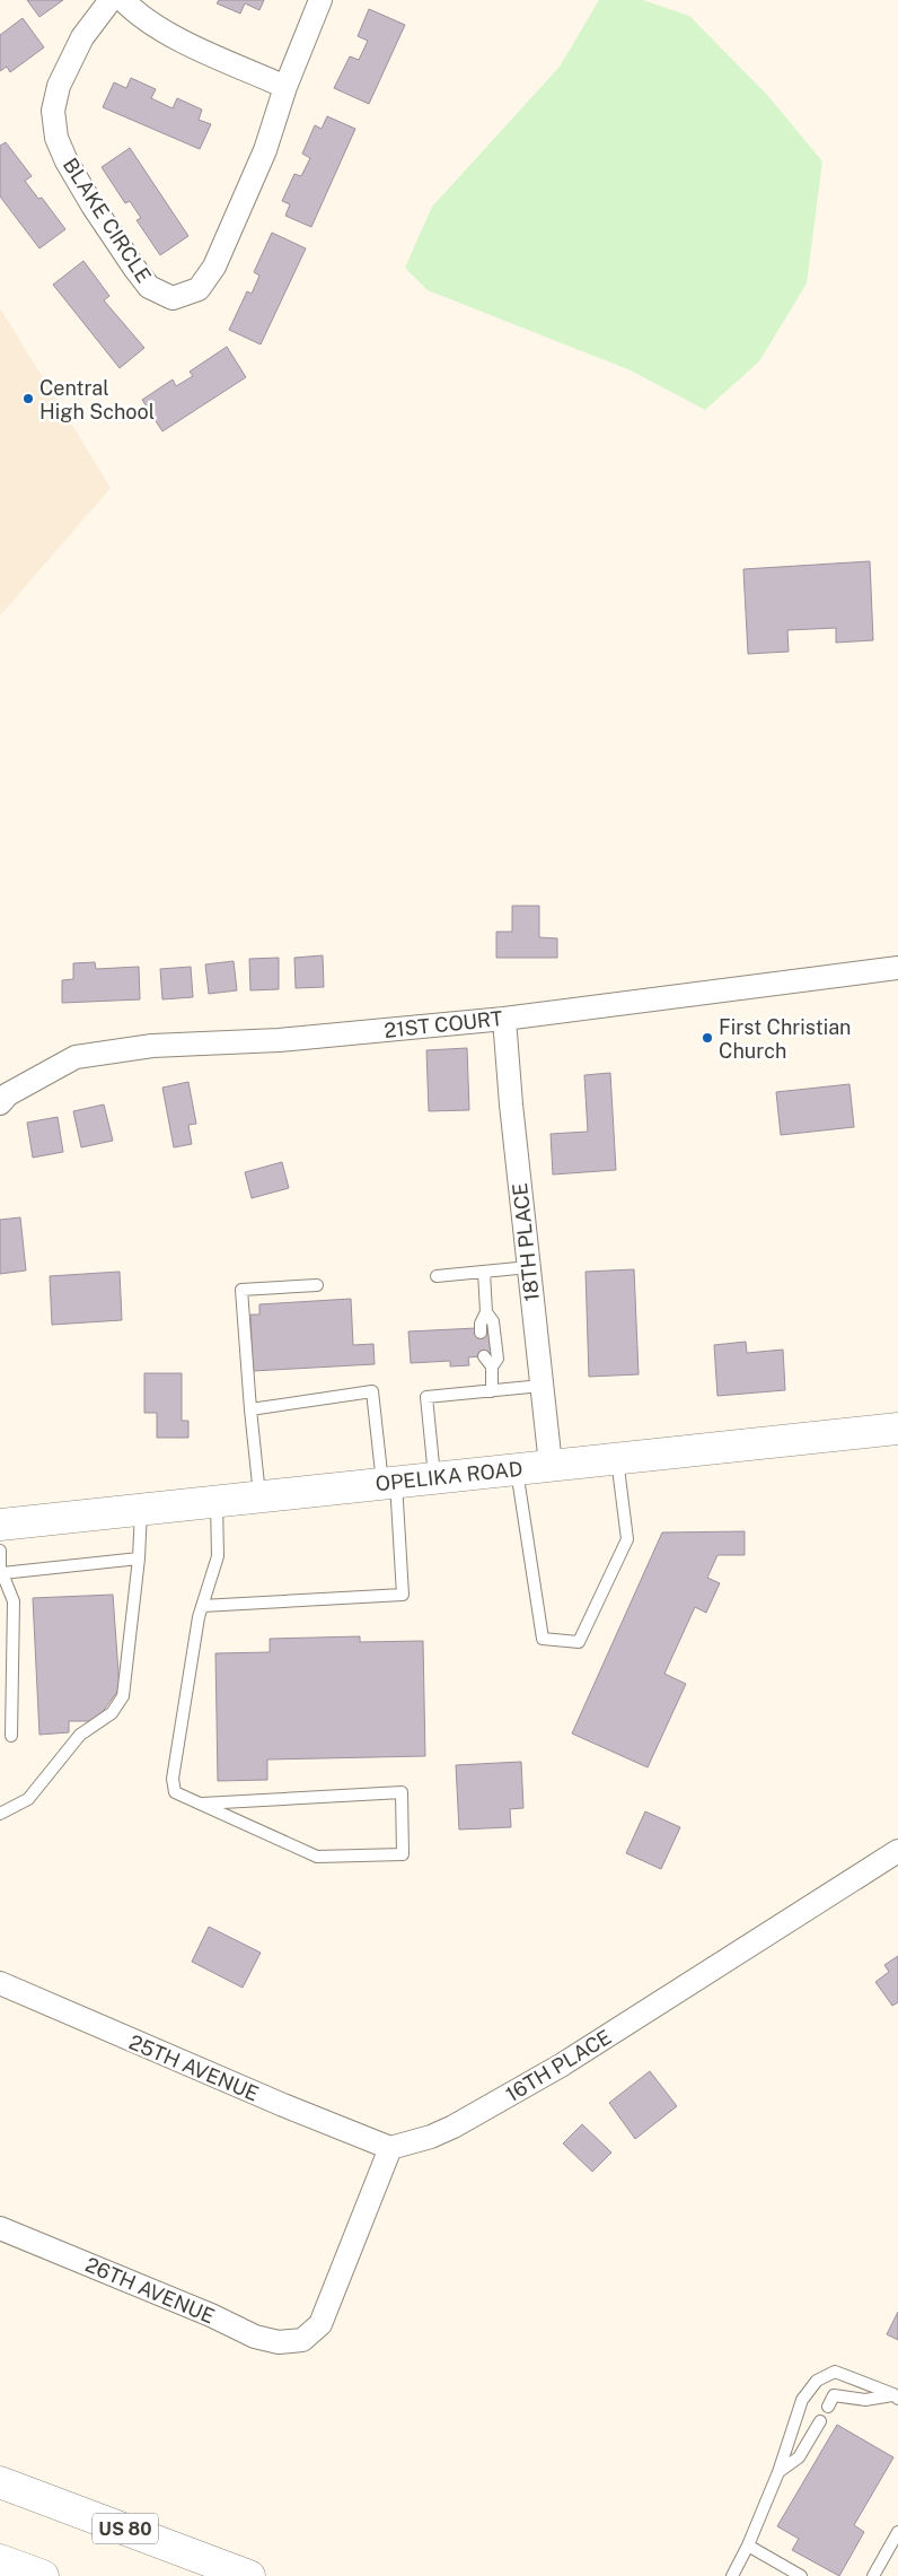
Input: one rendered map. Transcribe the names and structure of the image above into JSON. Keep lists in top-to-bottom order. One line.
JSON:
{"streets":{"main road":["OPELIKA ROAD","US 80"],"street":["BLAKE CIRCLE","21ST COURT","18TH PLACE","16TH PLACE","25TH AVENUE","26TH AVENUE"]},"crossings":[["21ST COURT","18TH PLACE"],["18TH PLACE","OPELIKA ROAD"],["16TH PLACE","25TH AVENUE"],["16TH PLACE","26TH AVENUE"],["25TH AVENUE","26TH AVENUE"]],"places":["Central High School","First Christian Church"]}
